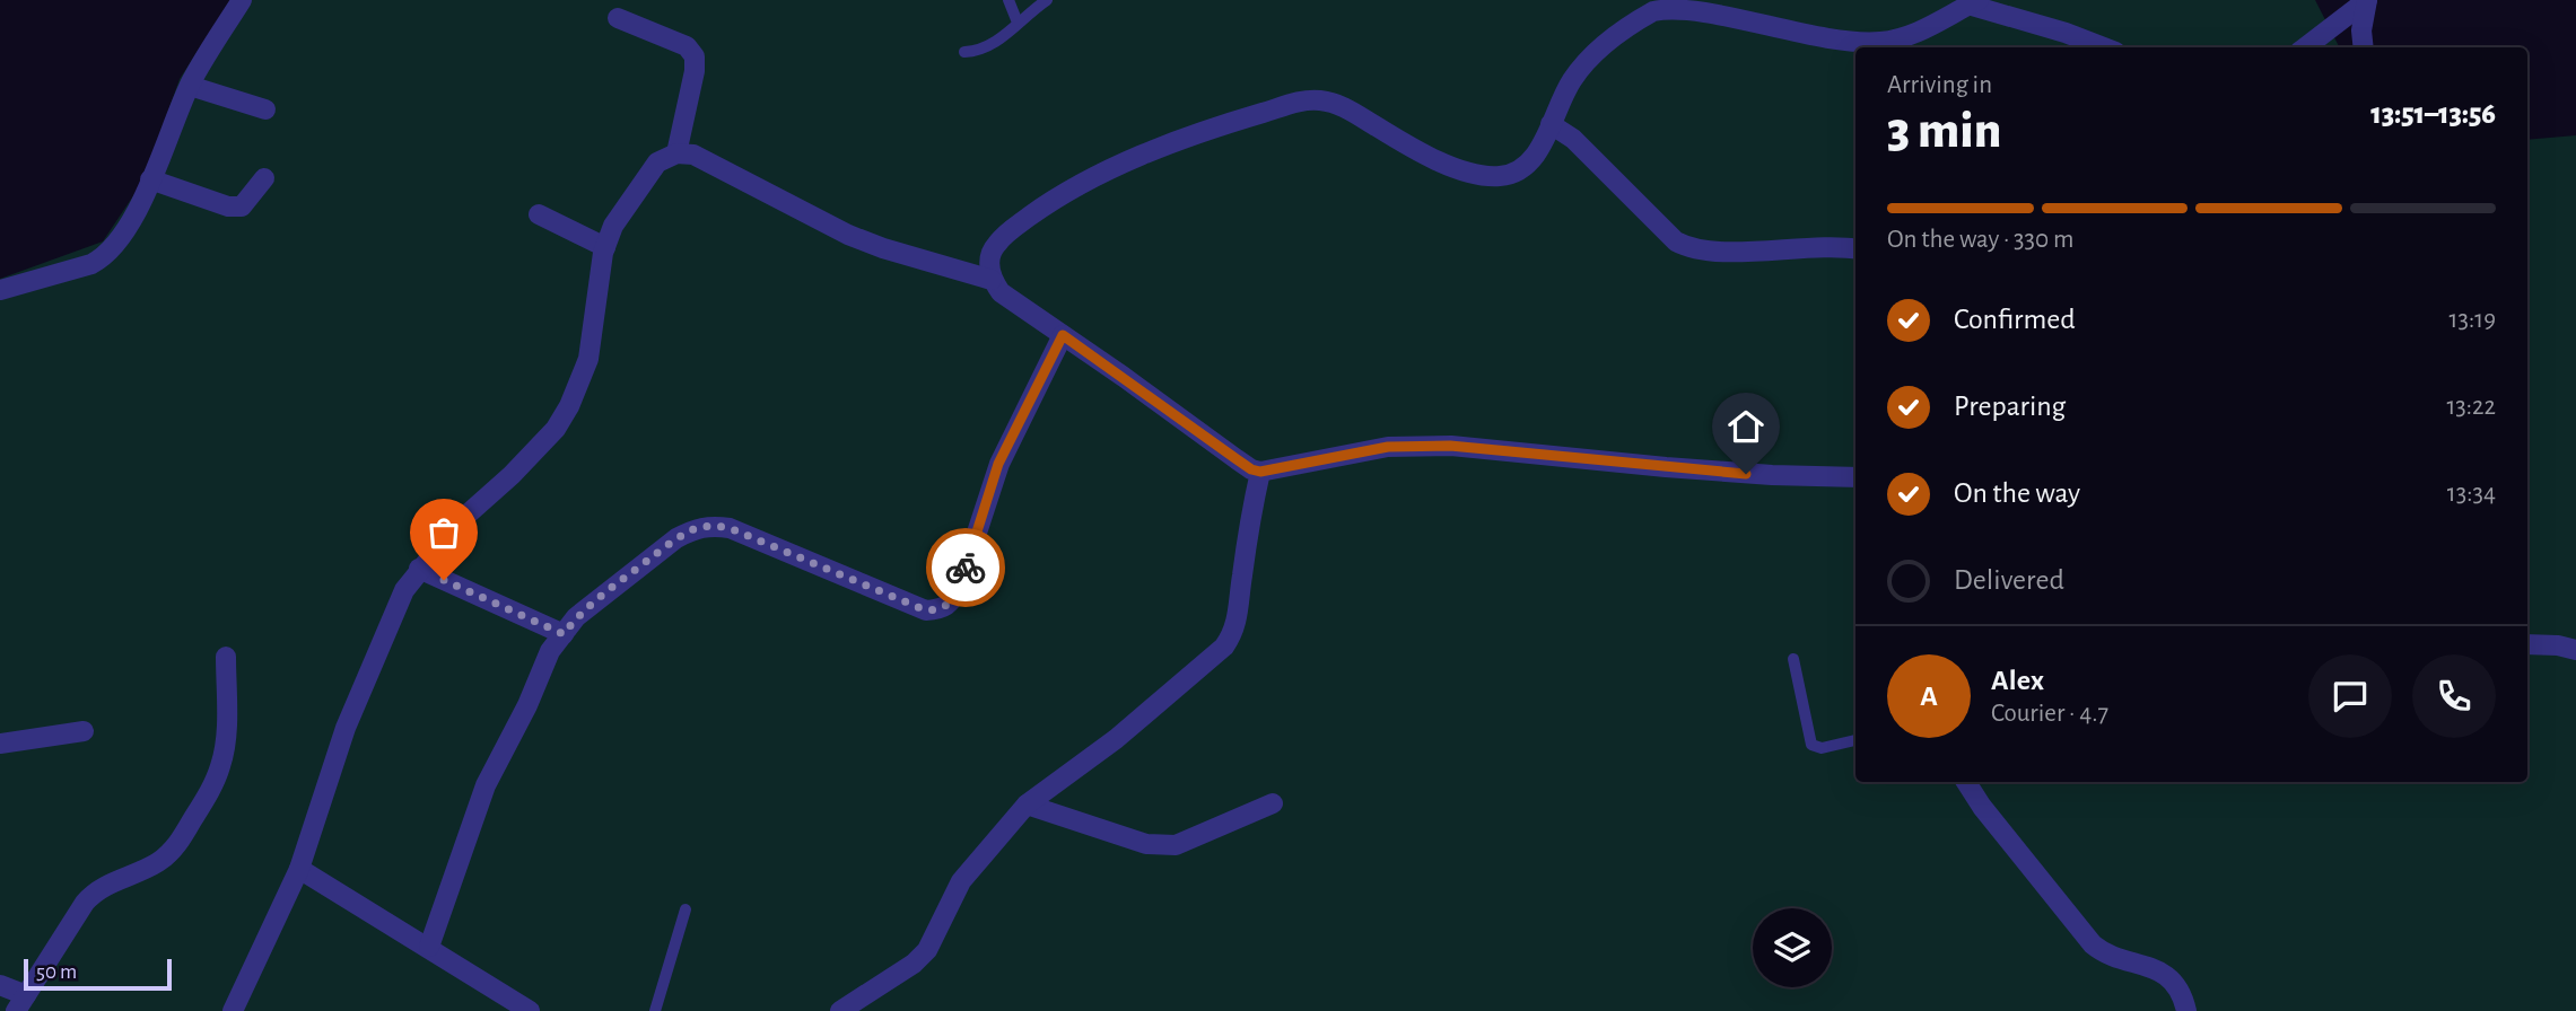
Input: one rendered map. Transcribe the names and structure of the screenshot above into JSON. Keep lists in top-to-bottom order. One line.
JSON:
{"scale_bar":"50 m","page":{"heading":["3 min","Arriving in","13:51–13:56"],"panel":["Alex","Courier · 4.7"],"bar":"On the way · 330 m","list":[["Confirmed","13:19"],["Preparing","13:22"],["On the way","13:34"],"Delivered"],"round":"A","scale":"50 m"}}
